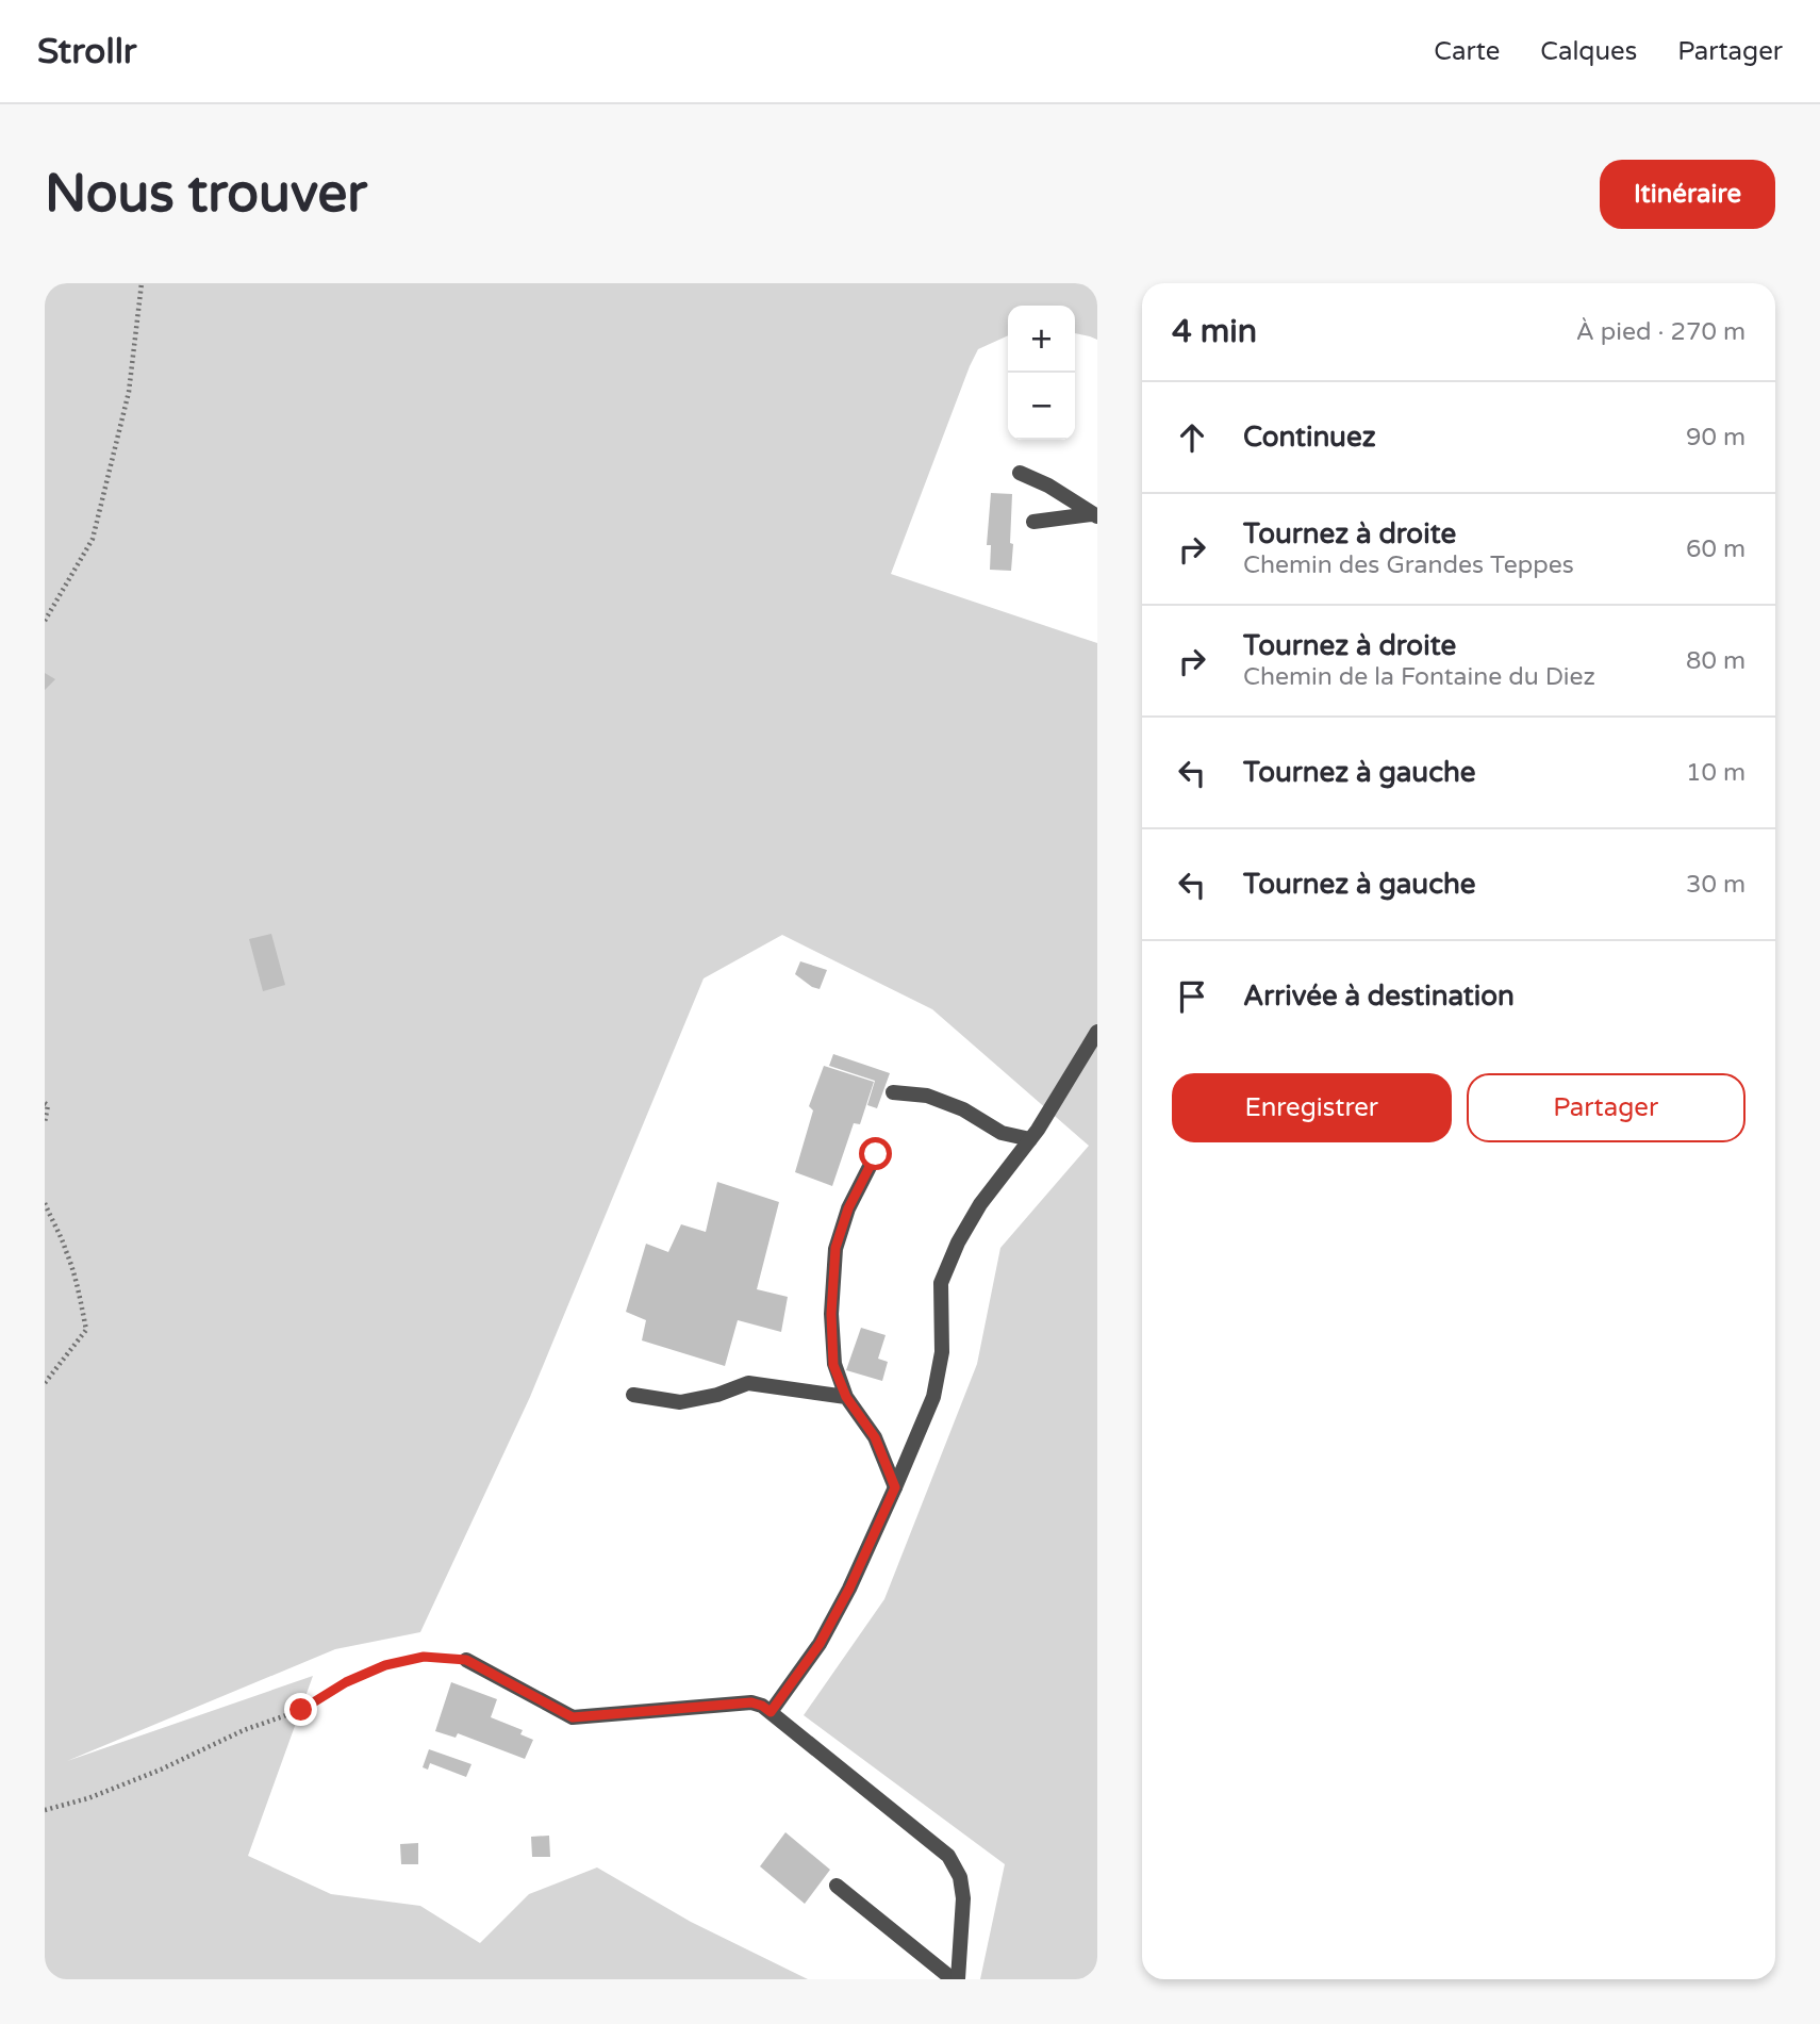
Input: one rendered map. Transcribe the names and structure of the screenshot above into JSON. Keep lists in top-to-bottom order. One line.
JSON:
{"page":{"header":"Strollr","nav":["Carte","Calques","Partager"],"buttons":["Itinéraire",["Enregistrer","Partager"]],"title":"Nous trouver","heading":["4 min","À pied · 270 m"],"map_buttons":["+","−"],"list":[["Continuez","90 m"],["Tournez à droite","Chemin des Grandes Teppes","60 m"],["Tournez à droite","Chemin de la Fontaine du Diez","80 m"],["Tournez à gauche","10 m"],["Tournez à gauche","30 m"],"Arrivée à destination"]}}
